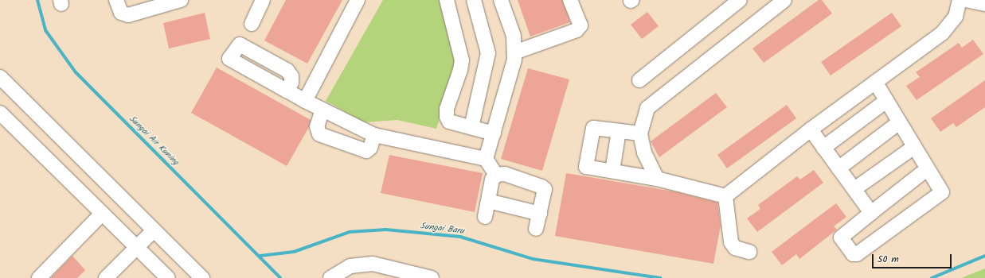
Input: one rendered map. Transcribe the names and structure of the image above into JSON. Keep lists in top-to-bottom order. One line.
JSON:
{"water":["Sungai Air Kuning","Sungai Baru"],"scale_bar":"50 m"}
